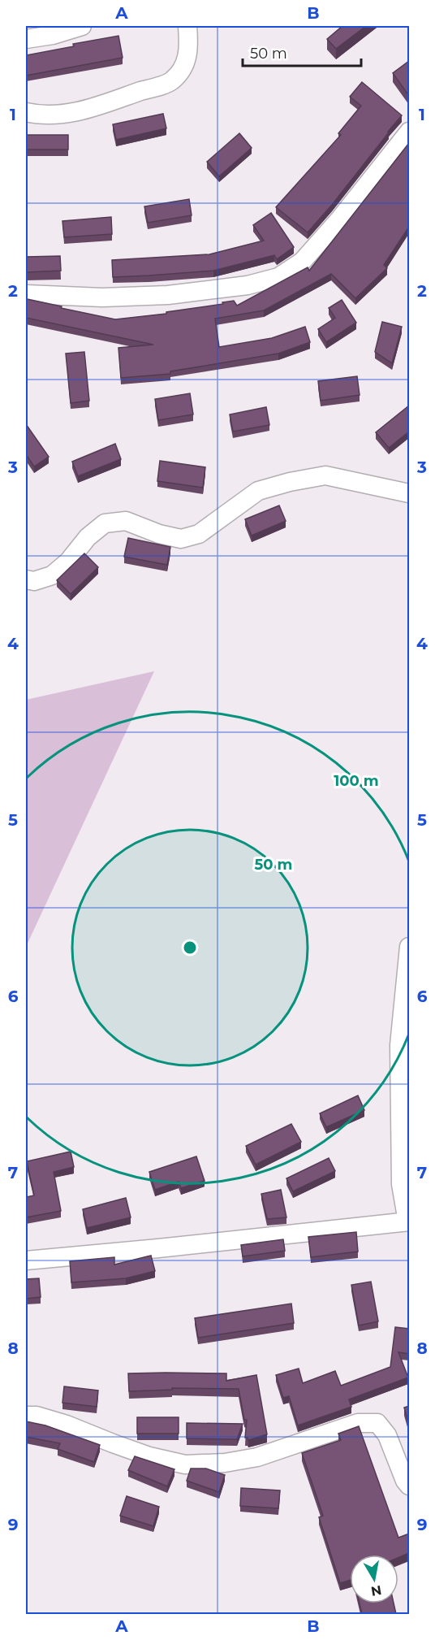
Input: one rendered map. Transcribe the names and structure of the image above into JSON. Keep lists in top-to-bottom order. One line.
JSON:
{"scale_bar":"50 m","north":"bottom","grid":{"columns":["A","B"],"rows":["1","2","3","4","5","6","7","8","9"]},"rings":["100 m","50 m"]}
